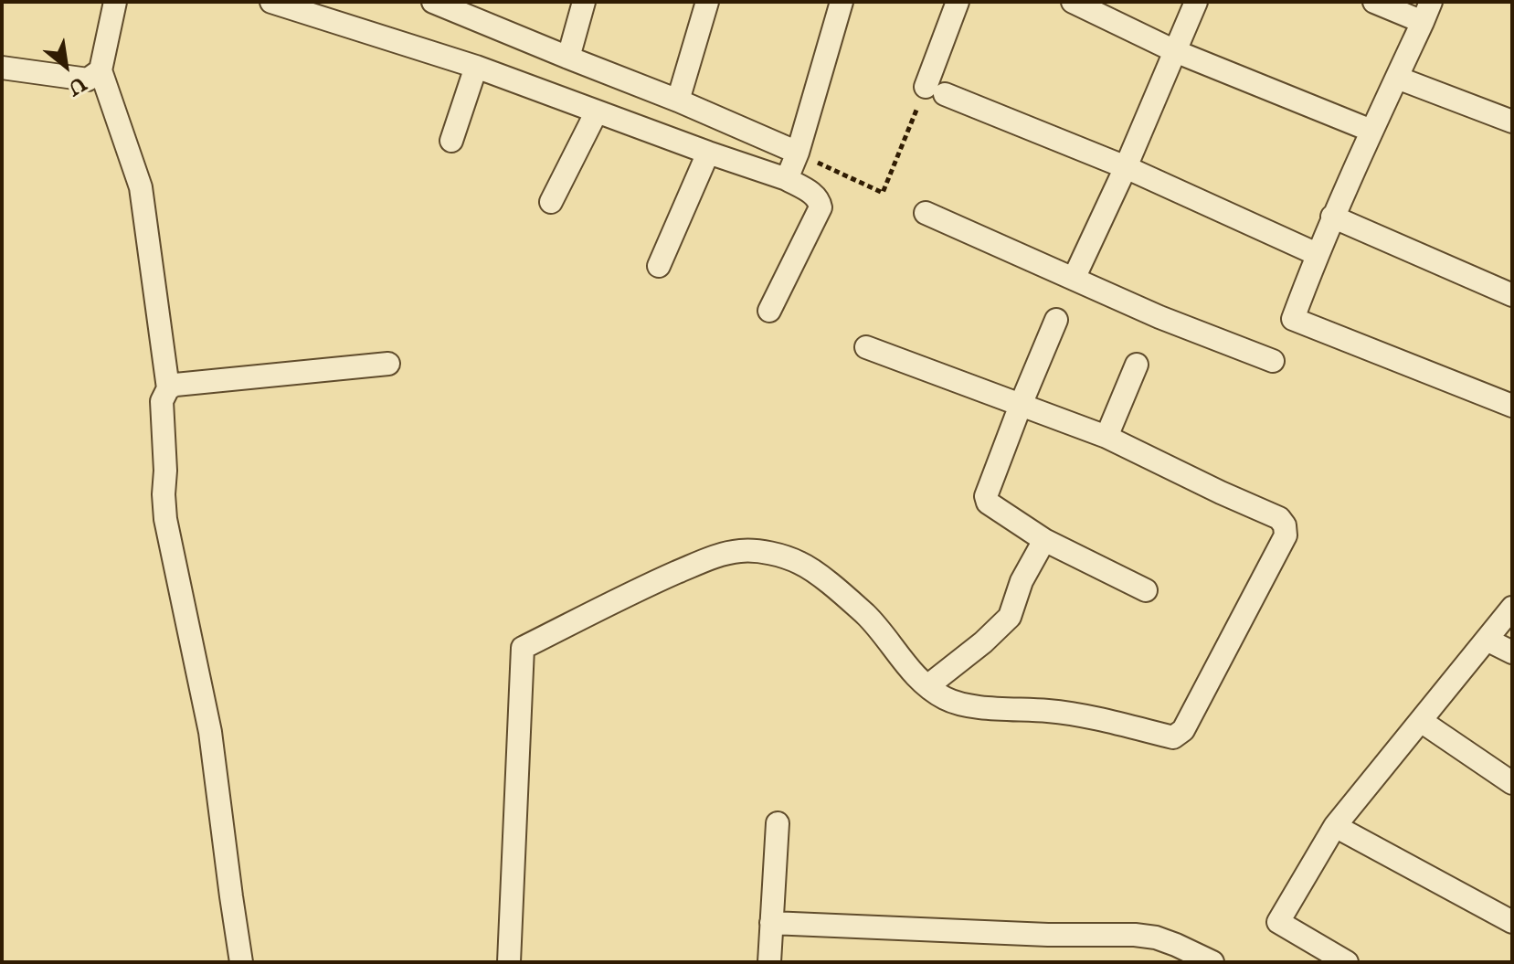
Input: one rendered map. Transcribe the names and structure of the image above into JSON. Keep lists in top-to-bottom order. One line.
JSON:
{"north":"bottom right"}
